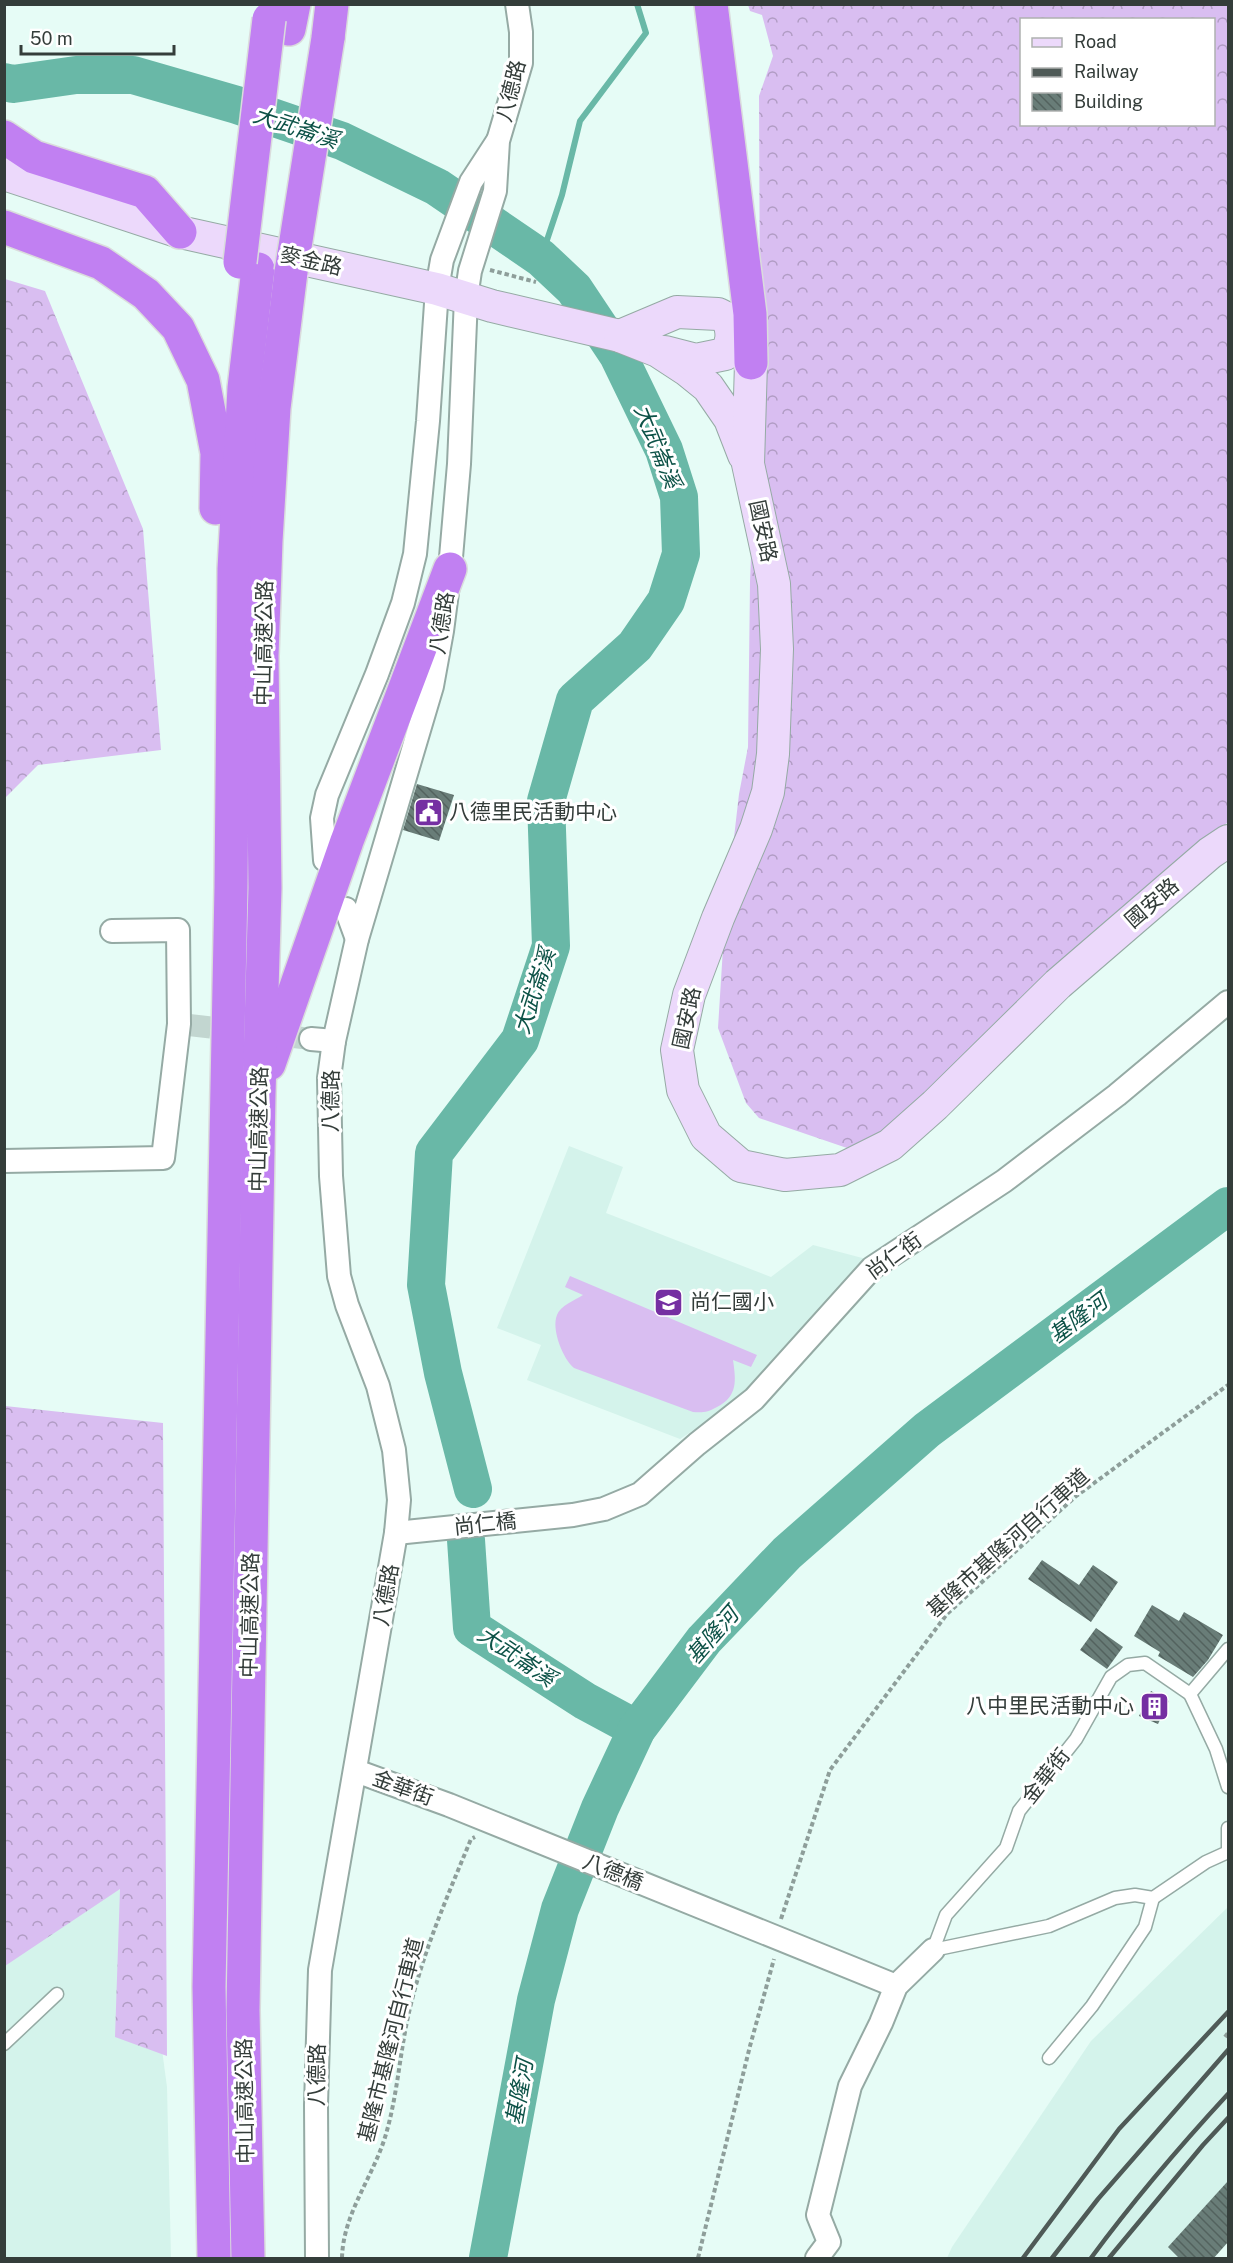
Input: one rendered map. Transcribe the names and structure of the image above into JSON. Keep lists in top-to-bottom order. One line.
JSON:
{"streets":{"highway":["中山高速公路"],"street":["八德路","麥金路","國安路","尚仁街","尚仁橋","金華街","八德橋"],"path":["基隆市基隆河自行車道"]},"crossings":[["八德路","麥金路"],["八德路","尚仁橋"],["八德路","金華街"],["麥金路","國安路"],["尚仁街","尚仁橋"],["基隆市基隆河自行車道","八德橋"],["金華街","八德橋"]],"water":["大武崙溪","基隆河"],"places":{"public building":["八德里民活動中心"],"school or university":["尚仁國小"],"building":["八中里民活動中心"]},"legend":["Road","Railway","Building"],"scale_bar":"50 m"}
